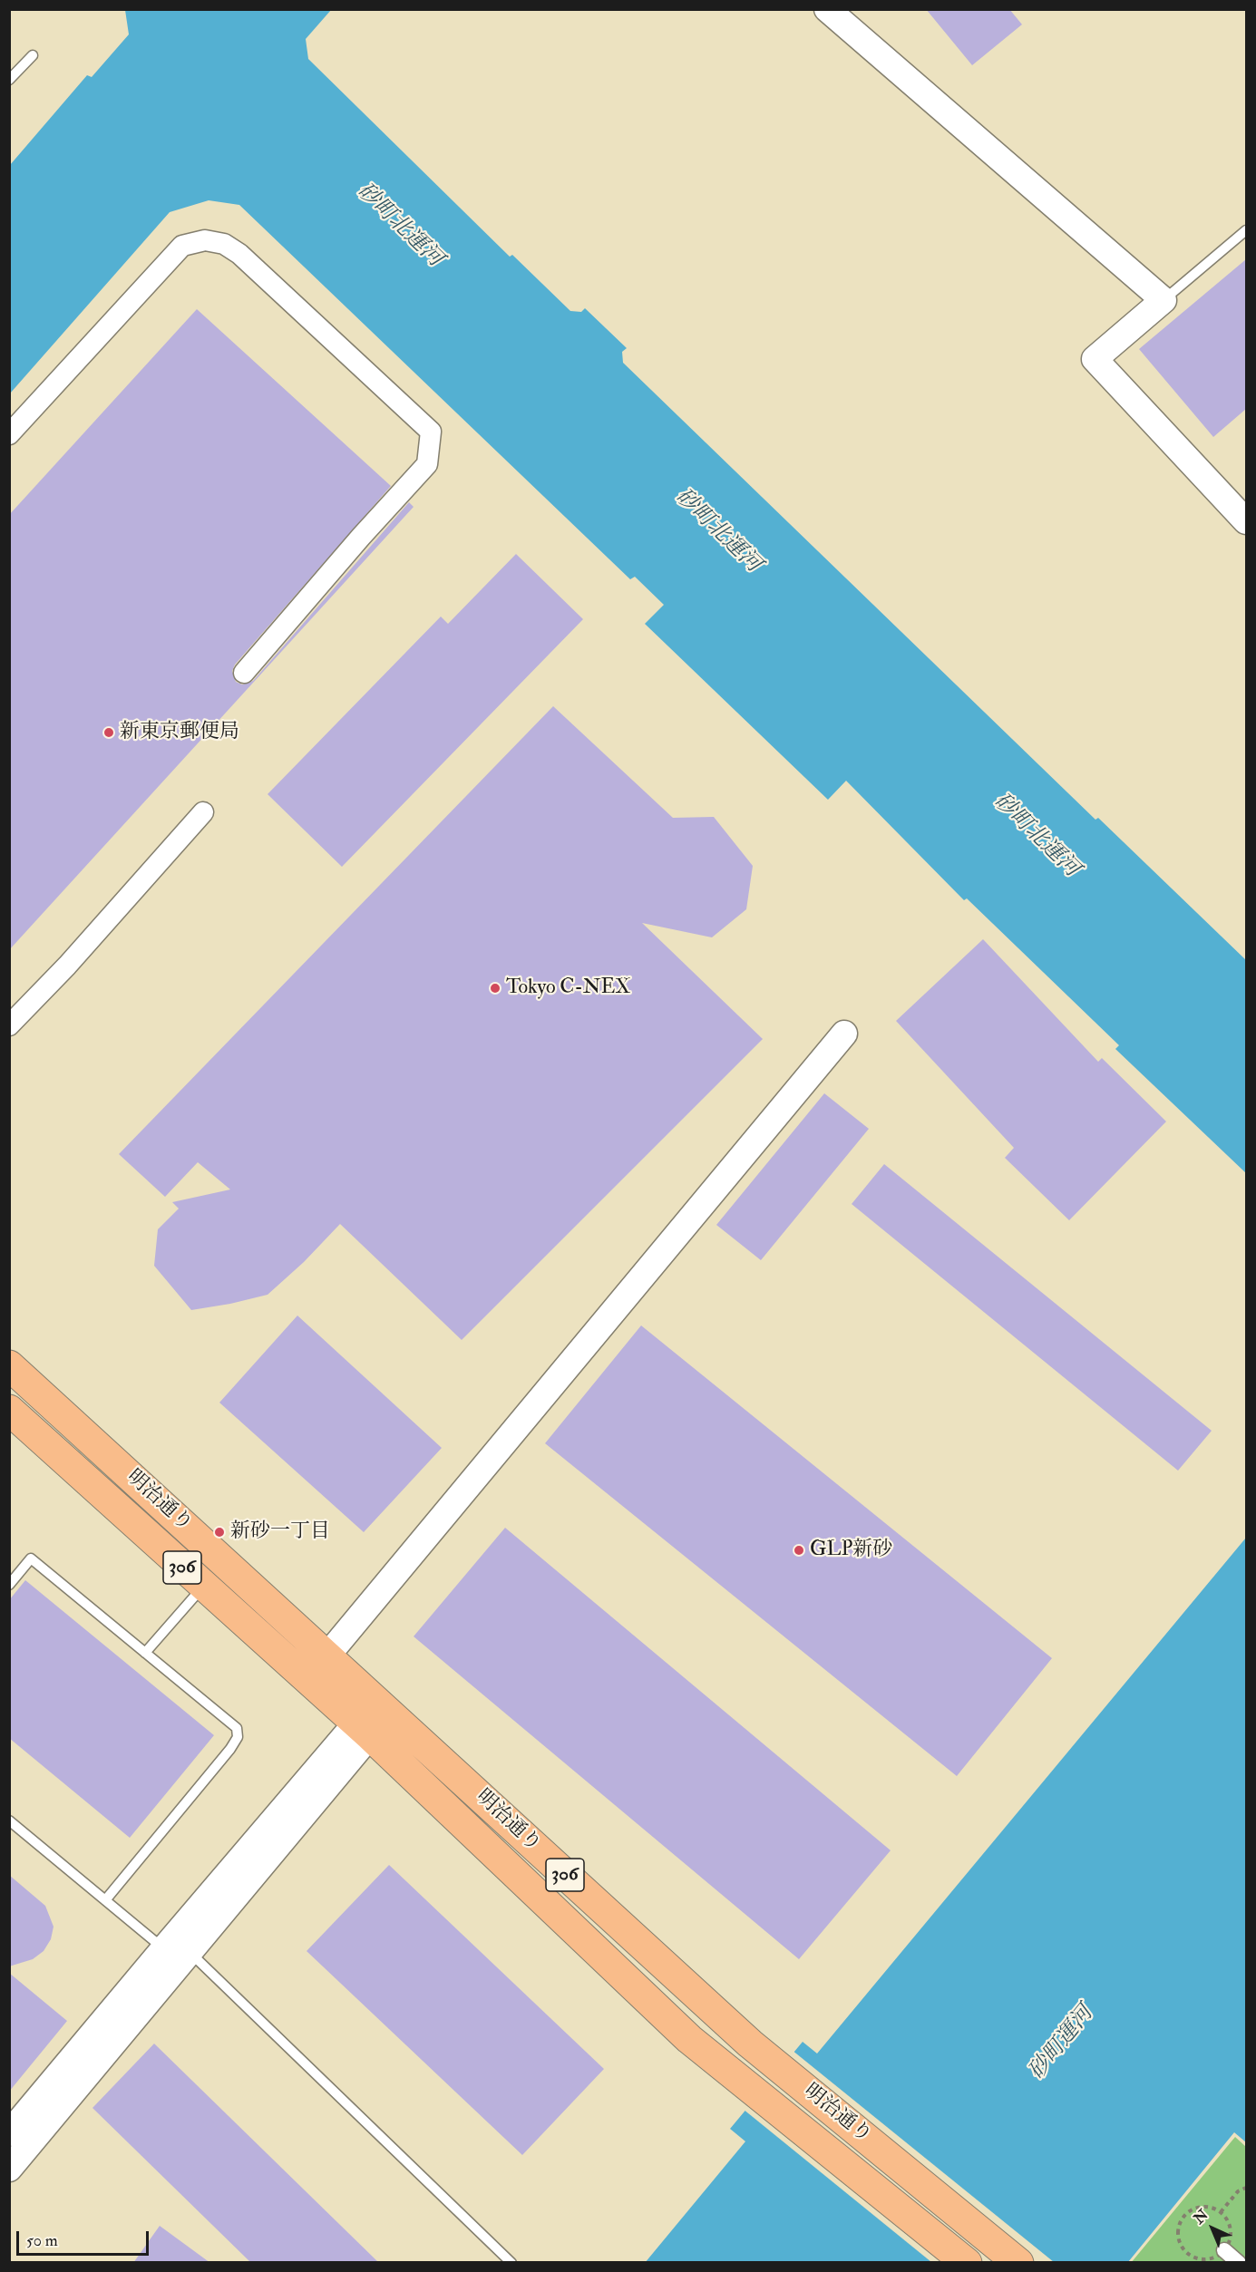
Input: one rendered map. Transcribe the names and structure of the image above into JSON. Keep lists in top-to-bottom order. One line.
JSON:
{"streets":{"main road":["明治通り","306"]},"water":["砂町北運河","砂町運河"],"places":["新東京郵便局","Tokyo C-NEX","新砂一丁目","GLP新砂"],"scale_bar":"50 m","north":"top left"}
